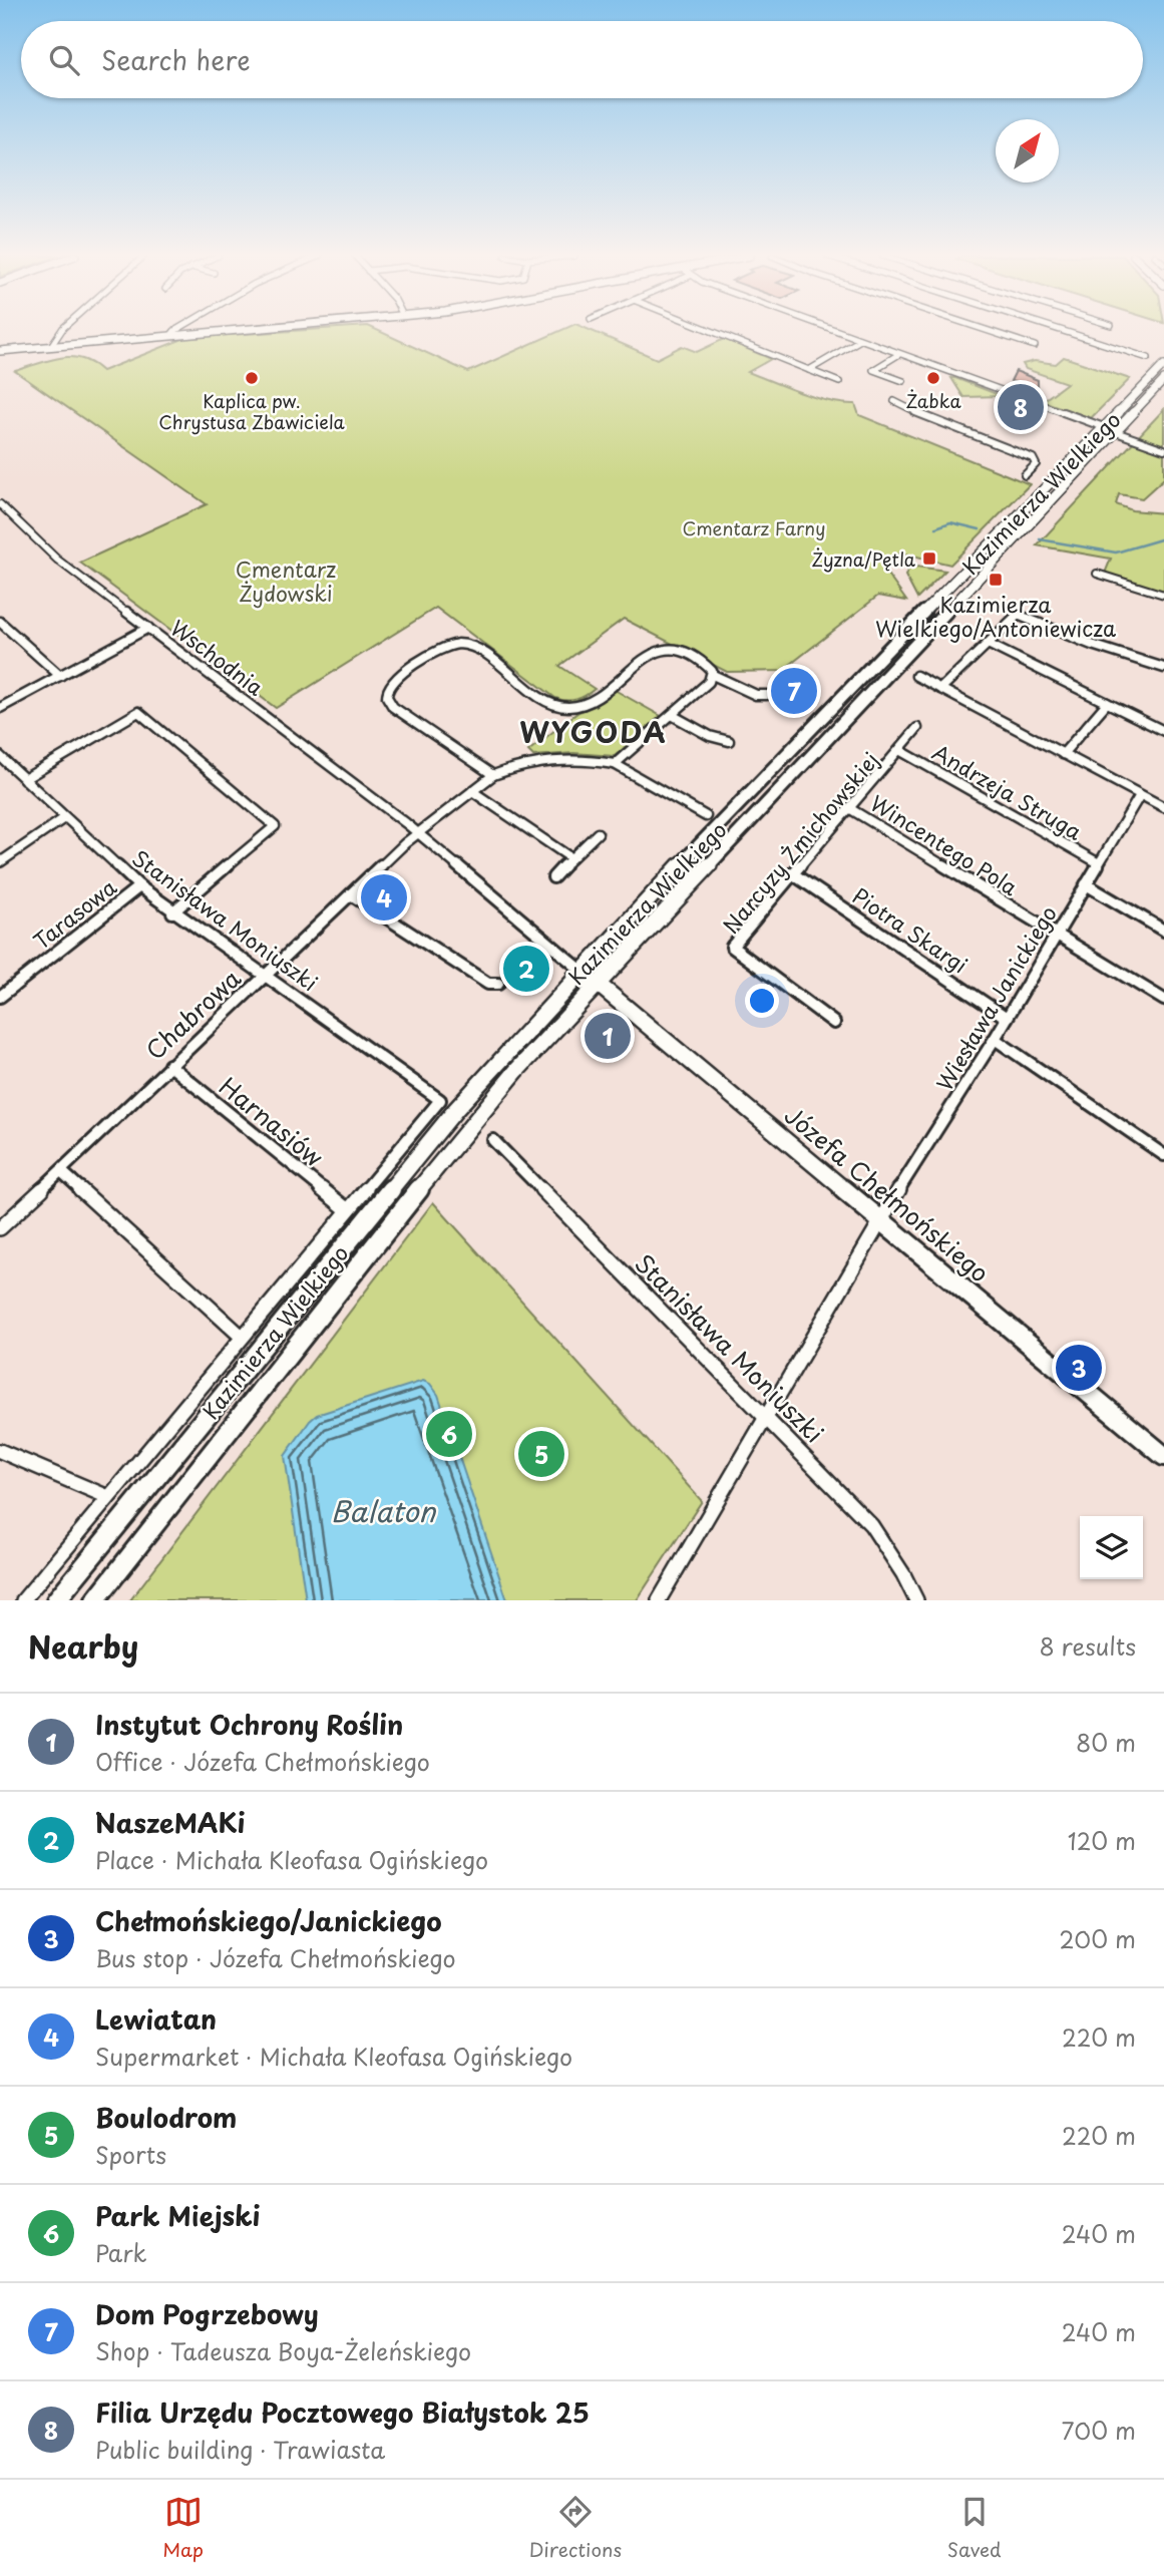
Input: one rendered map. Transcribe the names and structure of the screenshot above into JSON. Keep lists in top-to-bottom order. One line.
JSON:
{"streets":{"main road":["Kazimierza Wielkiego","Józefa Chełmońskiego"],"street":["Wschodnia","Andrzeja Struga","Narcyzy Żmichowskiej","Wincentego Pola","Tarasowa","Stanisława Moniuszki","Piotra Skargi","Wiesława Janickiego","Chabrowa","Harnasiów"]},"crossings":[["Kazimierza Wielkiego","Józefa Chełmońskiego"],["Wschodnia","Chabrowa"],["Wschodnia","Józefa Chełmońskiego"],["Andrzeja Struga","Narcyzy Żmichowskiej"],["Andrzeja Struga","Wiesława Janickiego"],["Narcyzy Żmichowskiej","Wincentego Pola"],["Narcyzy Żmichowskiej","Piotra Skargi"],["Wincentego Pola","Wiesława Janickiego"],["Tarasowa","Stanisława Moniuszki"],["Stanisława Moniuszki","Wiesława Janickiego"],["Stanisława Moniuszki","Chabrowa"],["Stanisława Moniuszki","Harnasiów"],["Piotra Skargi","Wiesława Janickiego"],["Wiesława Janickiego","Józefa Chełmońskiego"],["Chabrowa","Harnasiów"],["Chabrowa","Józefa Chełmońskiego"]],"districts":["WYGODA"],"water":["Balaton"],"parks":["Cmentarz Farny","Cmentarz Żydowski"],"places":{"other":["Kaplica pw. Chrystusa Zbawiciela","Żabka"],"transit":["Żyzna/Pętla","Kazimierza Wielkiego/Antoniewicza"]},"north":"top right","page":{"search":"Search here","pins":["8","7","4","2","1","3","6","5"],"heading":["Nearby","8 results"],"list":[{"mark":"1","name":"Instytut Ochrony Roślin","note":"Office · Józefa Chełmońskiego","value":"80 m"},{"mark":"2","name":"NaszeMAKi","note":"Place · Michała Kleofasa Ogińskiego","value":"120 m"},{"mark":"3","name":"Chełmońskiego/Janickiego","note":"Bus stop · Józefa Chełmońskiego","value":"200 m"},{"mark":"4","name":"Lewiatan","note":"Supermarket · Michała Kleofasa Ogińskiego","value":"220 m"},{"mark":"5","name":"Boulodrom","note":"Sports","value":"220 m"},{"mark":"6","name":"Park Miejski","note":"Park","value":"240 m"},{"mark":"7","name":"Dom Pogrzebowy","note":"Shop · Tadeusza Boya-Żeleńskiego","value":"240 m"},{"mark":"8","name":"Filia Urzędu Pocztowego Białystok 25","note":"Public building · Trawiasta","value":"700 m"}],"nav":["Map","Directions","Saved"]}}
